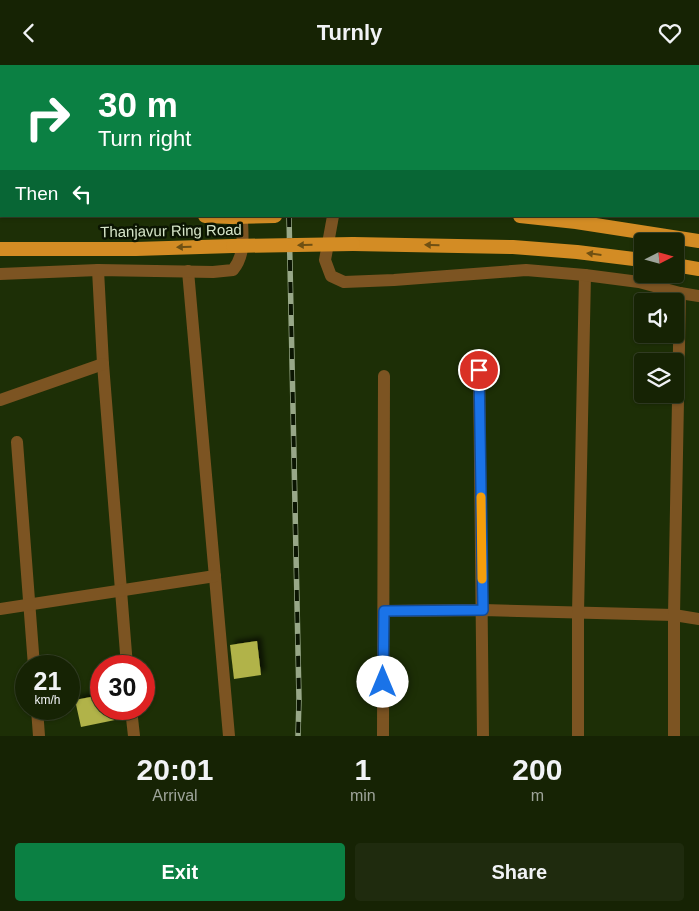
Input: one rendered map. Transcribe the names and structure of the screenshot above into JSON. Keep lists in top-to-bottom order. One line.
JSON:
{"streets":{"highway":["Thanjavur Ring Road"]},"one_way":["Thanjavur Ring Road"],"north":"right","page":{"header":"Turnly","turn":["30 m","Turn right"],"then":"Then","speed":"21 km/h","limit":"30","eta":["20:01","Arrival","1","min","200","m"],"buttons":["Exit","Share"]}}
